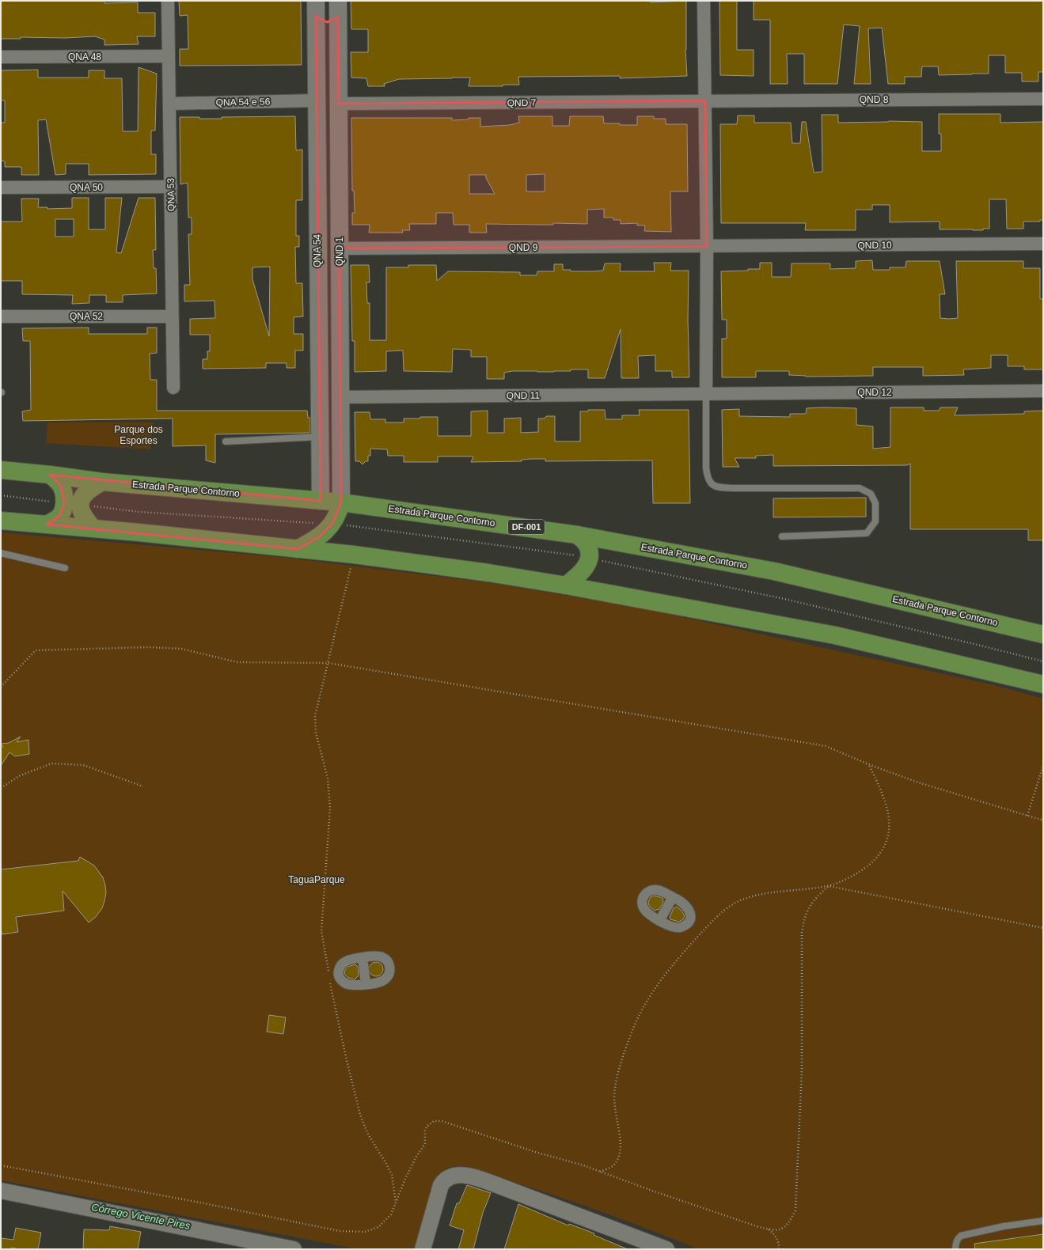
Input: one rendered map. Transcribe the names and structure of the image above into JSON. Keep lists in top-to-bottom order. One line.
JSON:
{"streets":{"highway":["Estrada Parque Contorno","DF-001"],"main road":["QNA 54","QND 1"],"street":["QNA 48","QND 8","QNA 54 e 56","QND 7","QNA 50","QNA 53","QND 10","QND 9","QNA 52","QND 12","QND 11"]},"crossings":[["QNA 48","QNA 53"],["QND 8","QND 7"],["QNA 54 e 56","QNA 53"],["QNA 54 e 56","QNA 54"],["QND 7","QND 1"],["QNA 50","QNA 53"],["QNA 53","QNA 52"],["QND 10","QND 9"],["QND 9","QND 1"],["QNA 54","Estrada Parque Contorno"],["QND 1","QND 11"],["QND 1","Estrada Parque Contorno"],["QND 12","QND 11"]],"water":["Córrego Vicente Pires"],"parks":["Parque dos Esportes","TaguaParque"]}
